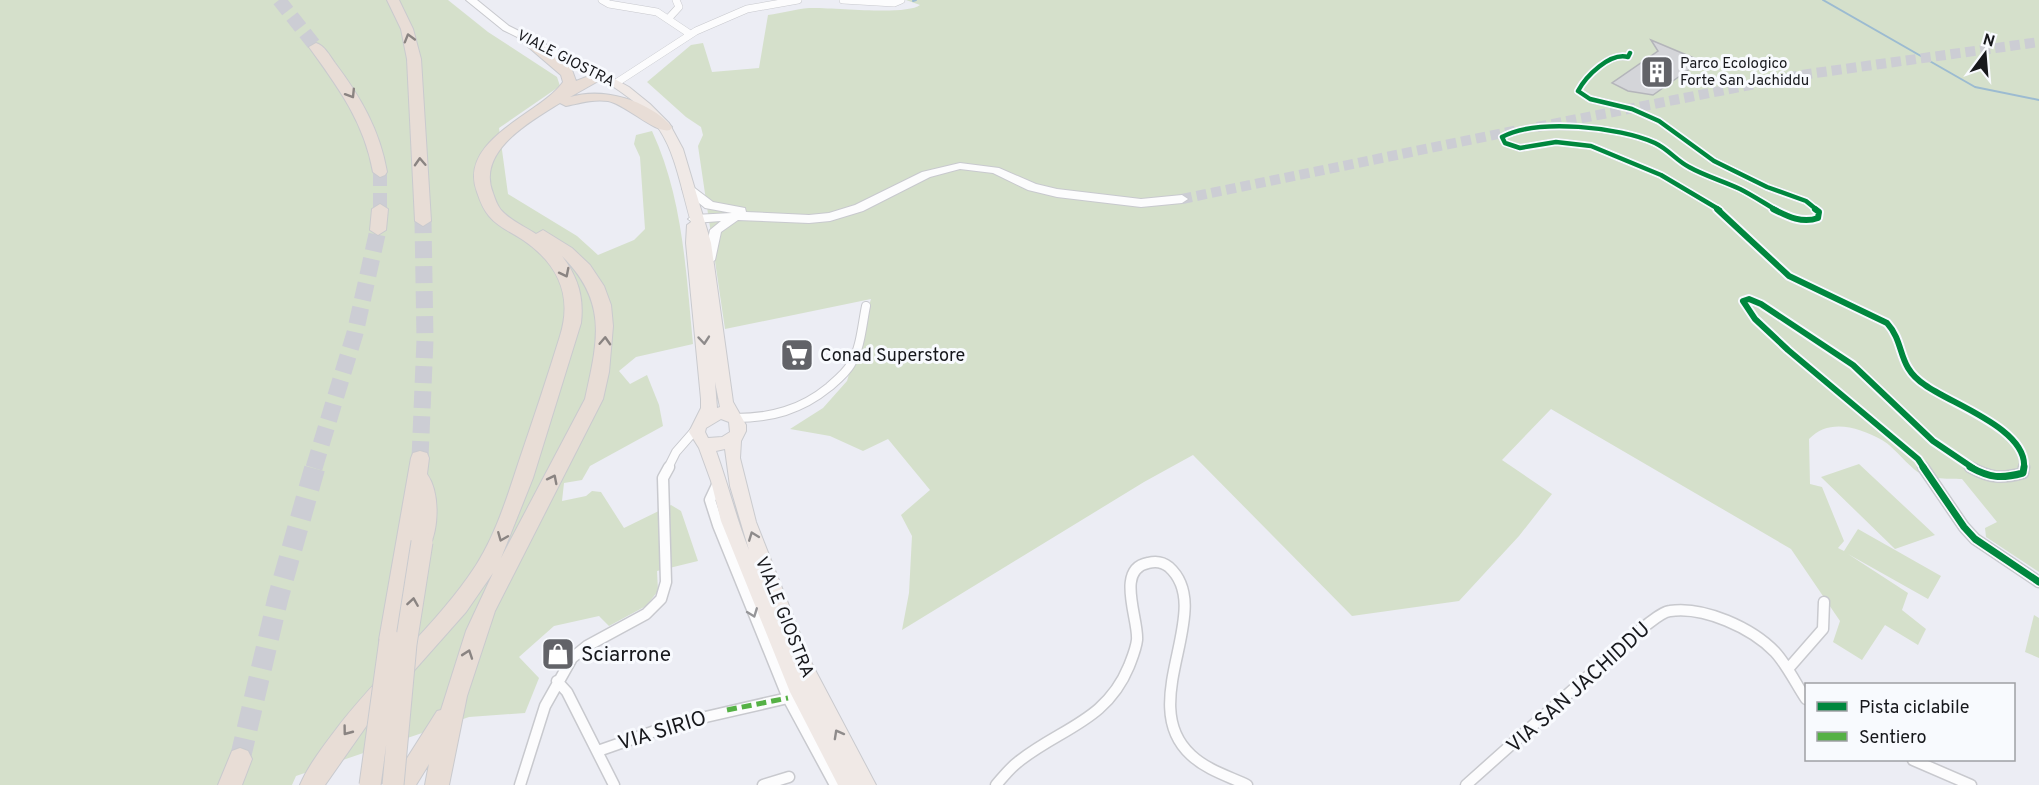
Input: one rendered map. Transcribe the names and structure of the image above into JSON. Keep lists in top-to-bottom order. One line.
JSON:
{"streets":{"main road":["VIALE GIOSTRA"],"street":["VIA SAN JACHIDDU","VIA SIRIO"]},"places":{"building":["Parco Ecologico Forte San Jachiddu"],"supermarket":["Conad Superstore"],"shop":["Sciarrone"]},"legend":["Pista ciclabile","Sentiero"],"north":"top"}
